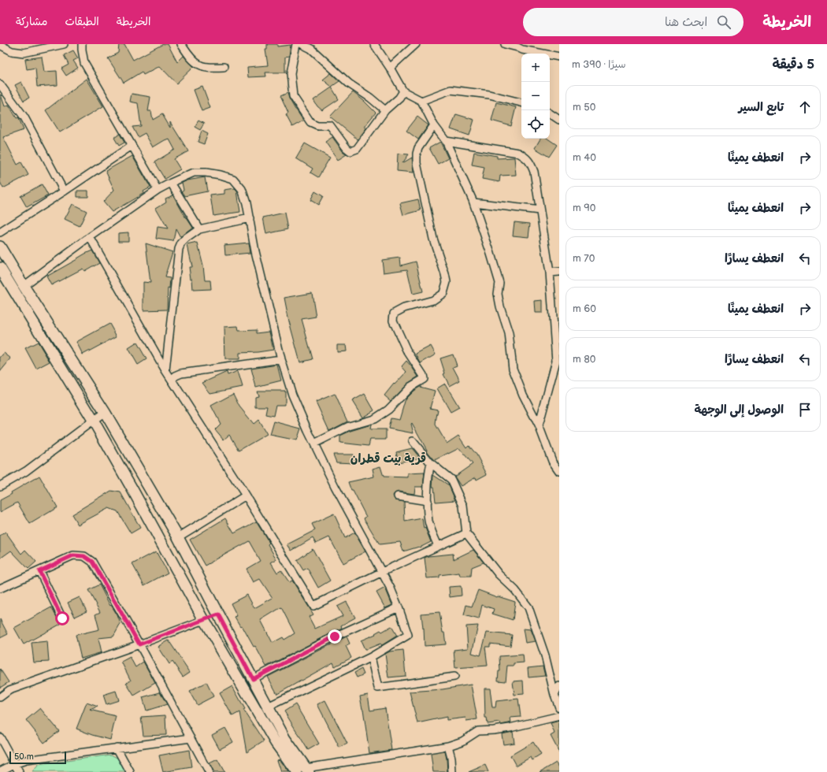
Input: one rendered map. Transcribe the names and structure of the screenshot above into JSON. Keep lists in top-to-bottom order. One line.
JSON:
{"districts":["قرية بيت قطران"],"scale_bar":"50 m","page":{"header":"الخريطة","search":"ابحث هنا","nav":["الخريطة","الطبقات","مشاركة"],"heading":["5 دقيقة","سيرًا · 390 m"],"map_buttons":["+","−"],"list":[["تابع السير","50 m"],["انعطف يمينًا","40 m"],["انعطف يمينًا","90 m"],["انعطف يسارًا","70 m"],["انعطف يمينًا","60 m"],["انعطف يسارًا","80 m"],"الوصول إلى الوجهة"],"scale":"50 m"}}
